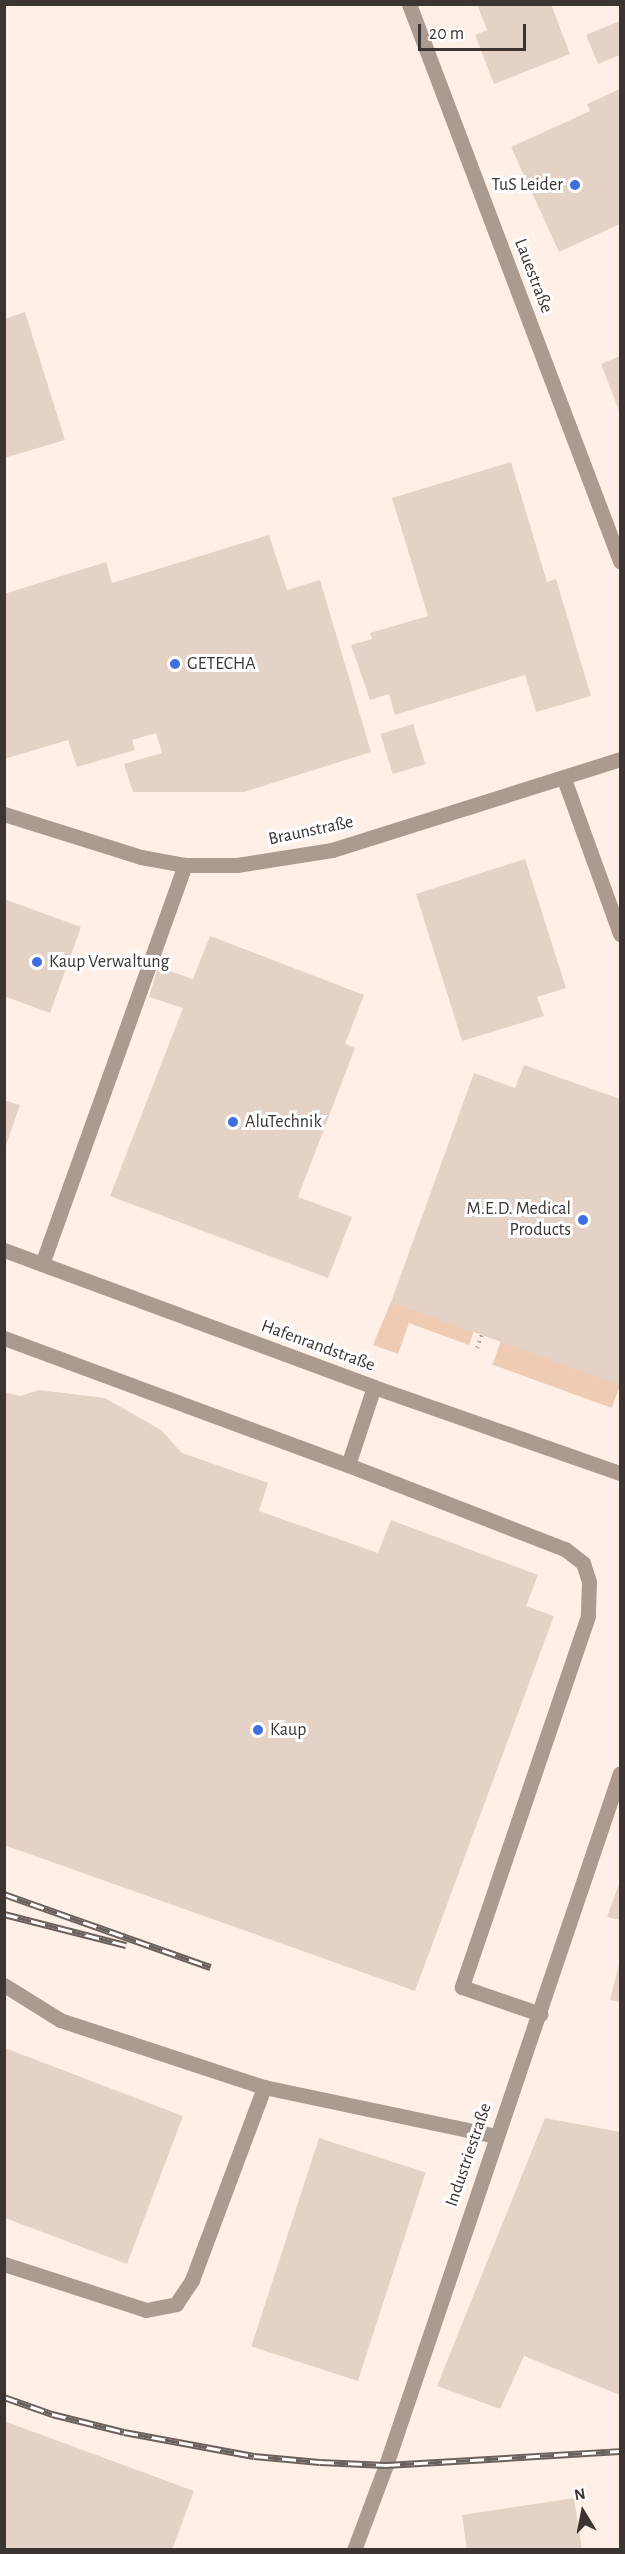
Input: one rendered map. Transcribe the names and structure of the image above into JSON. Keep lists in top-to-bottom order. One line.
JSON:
{"streets":{"street":["Lauestraße","Braunstraße","Hafenrandstraße","Industriestraße"]},"places":["TuS Leider","GETECHA","Kaup Verwaltung","AluTechnik","M.E.D. Medical Products","Kaup"],"scale_bar":"20 m","north":"top"}
